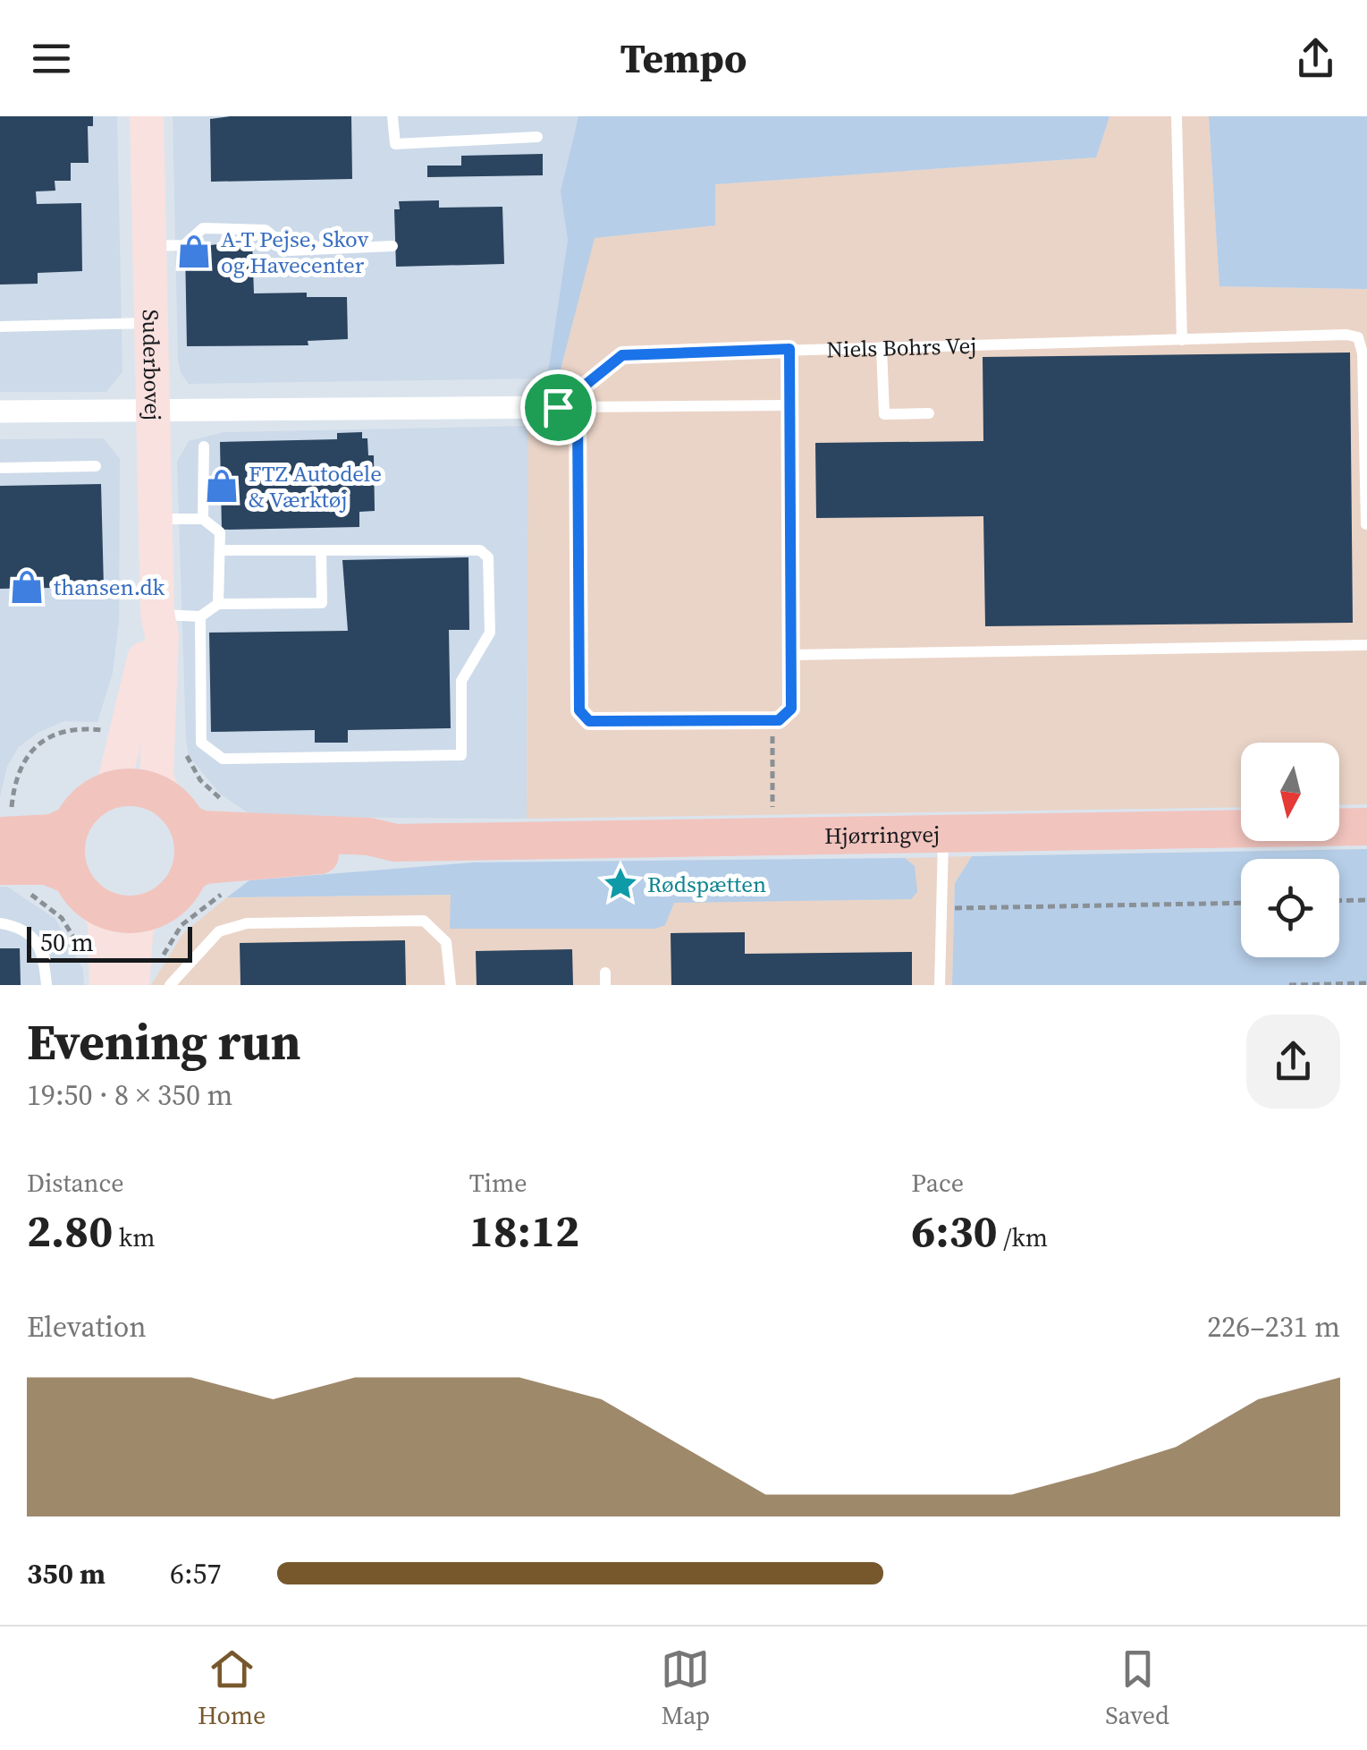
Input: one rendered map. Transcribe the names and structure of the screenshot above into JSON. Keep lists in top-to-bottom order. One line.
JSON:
{"streets":{"main road":["Hjørringvej"],"street":["Suderbovej"],"lane":["Niels Bohrs Vej"]},"crossings":[["Suderbovej","Hjørringvej"]],"places":{"shop":["A-T Pejse, Skov og Havecenter","FTZ Autodele & Værktøj","thansen.dk"],"place":["Rødspætten"]},"scale_bar":"50 m","north":"bottom","page":{"header":"Tempo","scale":"50 m","heading":["Evening run","19:50 · 8 × 350 m"],"stats":[["Distance","2.80 km"],["Time","18:12"],["Pace","6:30 /km"]],"chart":["Elevation","226–231 m"],"list":[{"name":"350 m","note":"6:57"}],"tabs":["Home","Map","Saved"]}}
